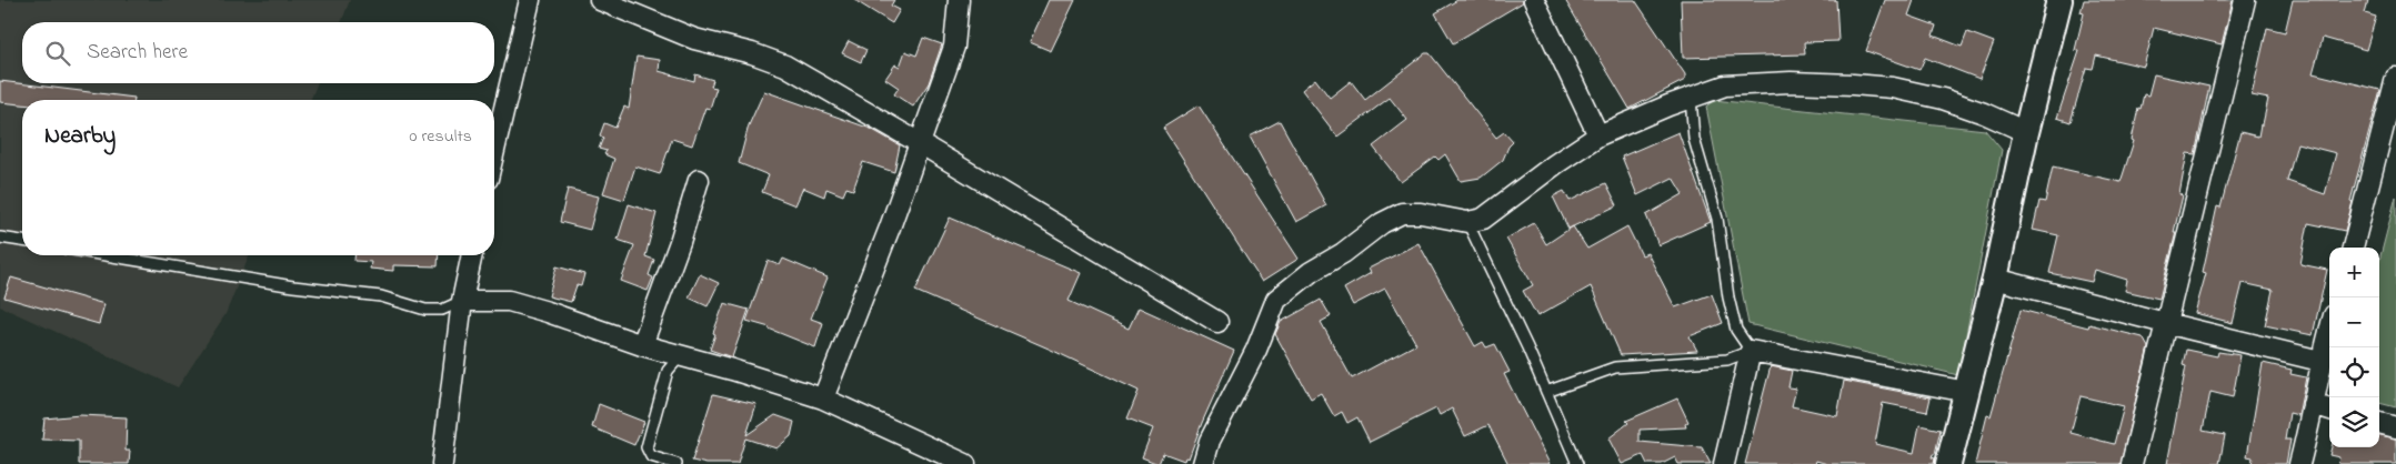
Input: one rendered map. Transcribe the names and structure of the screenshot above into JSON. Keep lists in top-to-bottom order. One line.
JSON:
{"page":{"search":"Search here","heading":["Nearby","0 results"],"map_buttons":["+","−"]}}
